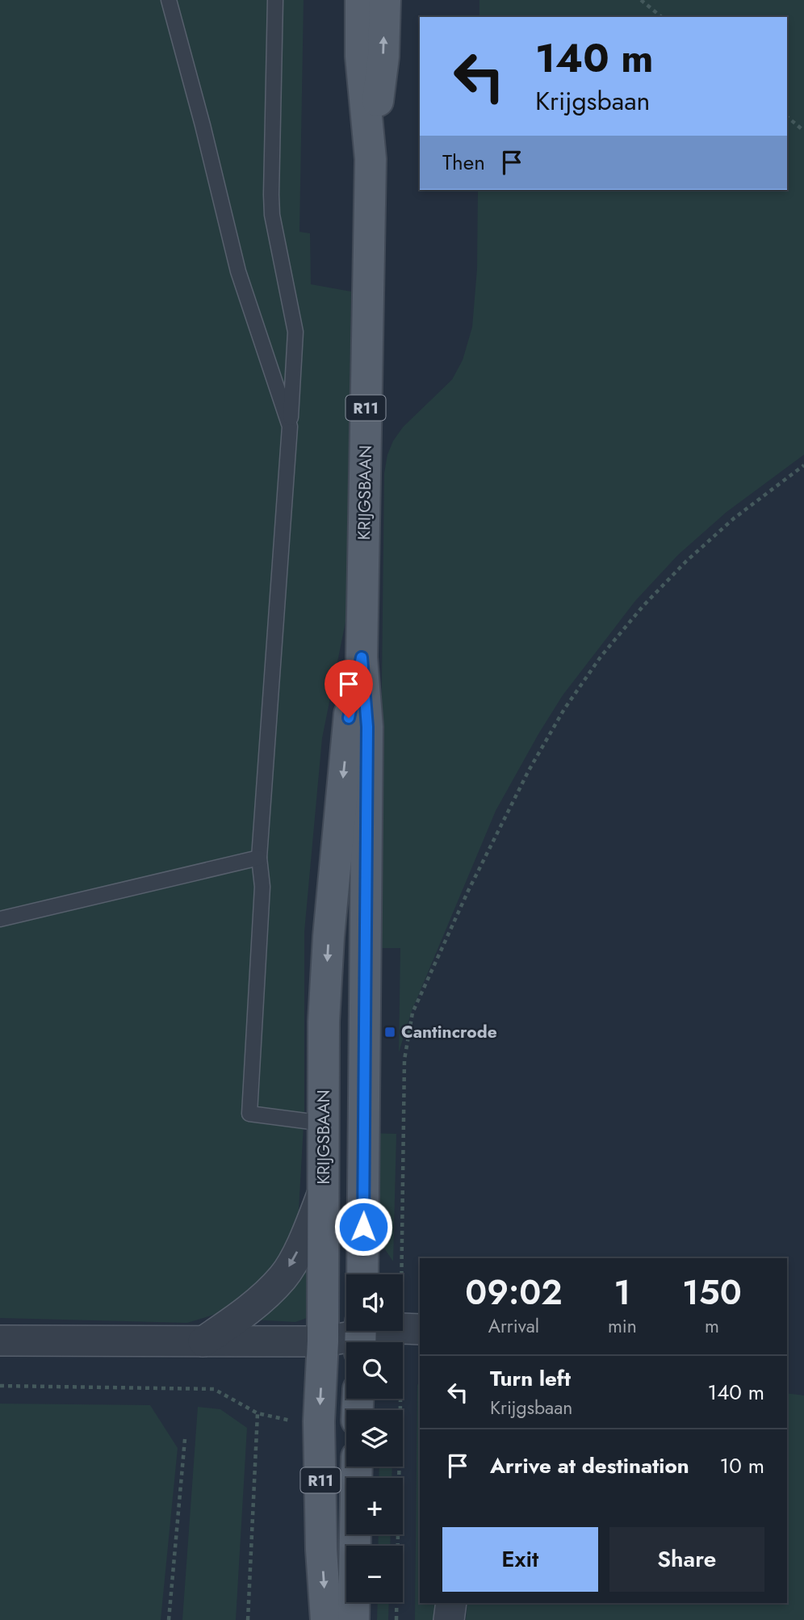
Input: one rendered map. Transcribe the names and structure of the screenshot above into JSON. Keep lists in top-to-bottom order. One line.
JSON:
{"streets":{"main road":["R11","KRIJGSBAAN"]},"places":{"transit":["Cantincrode"]},"page":{"turn":["140 m","Krijgsbaan"],"then":"Then","eta":["09:02","Arrival","1","min","150","m"],"map_buttons":["+","−"],"list":[{"name":"Turn left","note":"Krijgsbaan","value":"140 m"},{"name":"Arrive at destination","value":"10 m"}],"buttons":["Exit","Share"]}}
